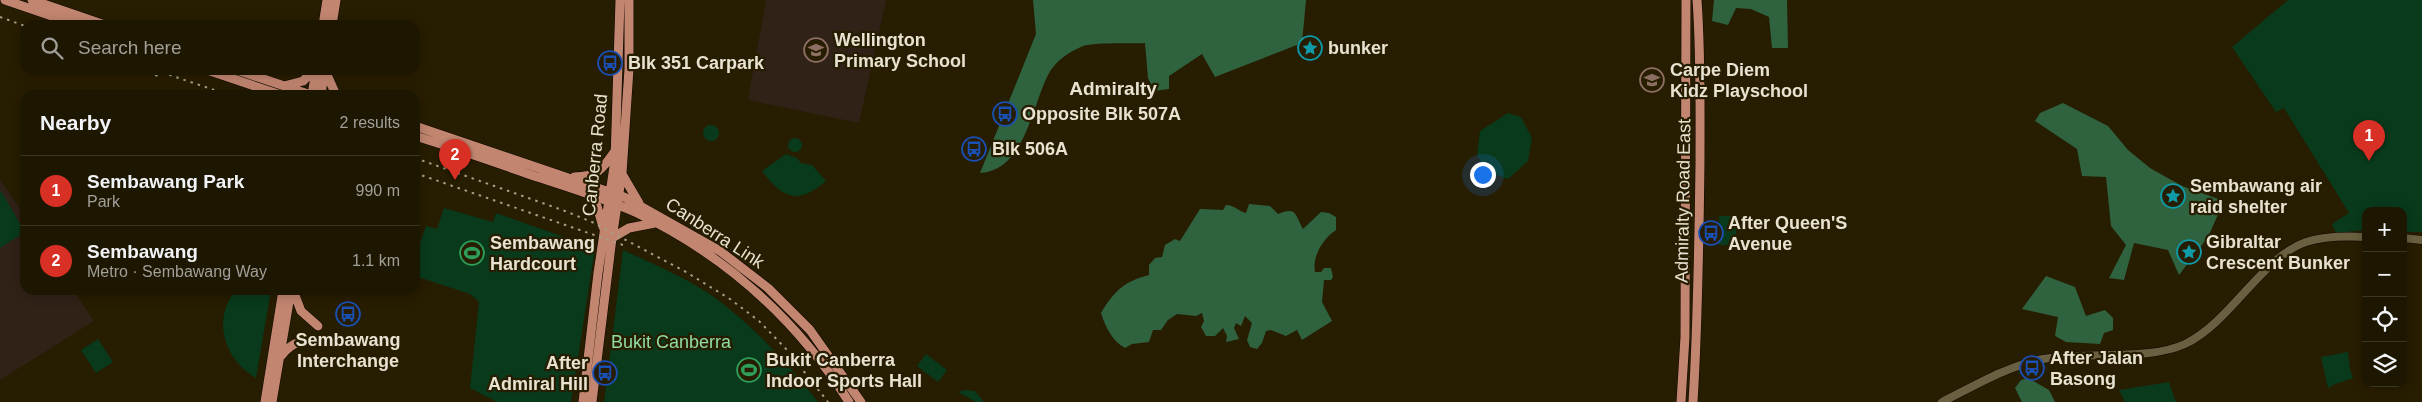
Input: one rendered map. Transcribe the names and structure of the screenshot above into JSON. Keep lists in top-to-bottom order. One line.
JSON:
{"streets":{"main road":["Canberra Road","Admiralty Road East","Canberra Link"]},"crossings":[["Canberra Road","Canberra Link"]],"districts":["Admiralty"],"parks":["Bukit Canberra"],"places":{"place":["bunker","Sembawang air raid shelter","Gibraltar Crescent Bunker"],"school or university":["Wellington Primary School","Carpe Diem Kidz Playschool"],"bus stop":["Blk 351 Carpark","Opposite Blk 507A","Blk 506A","After Queen'S Avenue","Sembawang Interchange","After Jalan Basong","After Admiral Hill"],"sports":["Sembawang Hardcourt","Bukit Canberra Indoor Sports Hall"]},"page":{"search":"Search here","heading":["Nearby","2 results"],"pins":["1","2"],"list":[{"mark":"1","name":"Sembawang Park","note":"Park","value":"990 m"},{"mark":"2","name":"Sembawang","note":"Metro · Sembawang Way","value":"1.1 km"}],"map_buttons":["+","−"]}}
